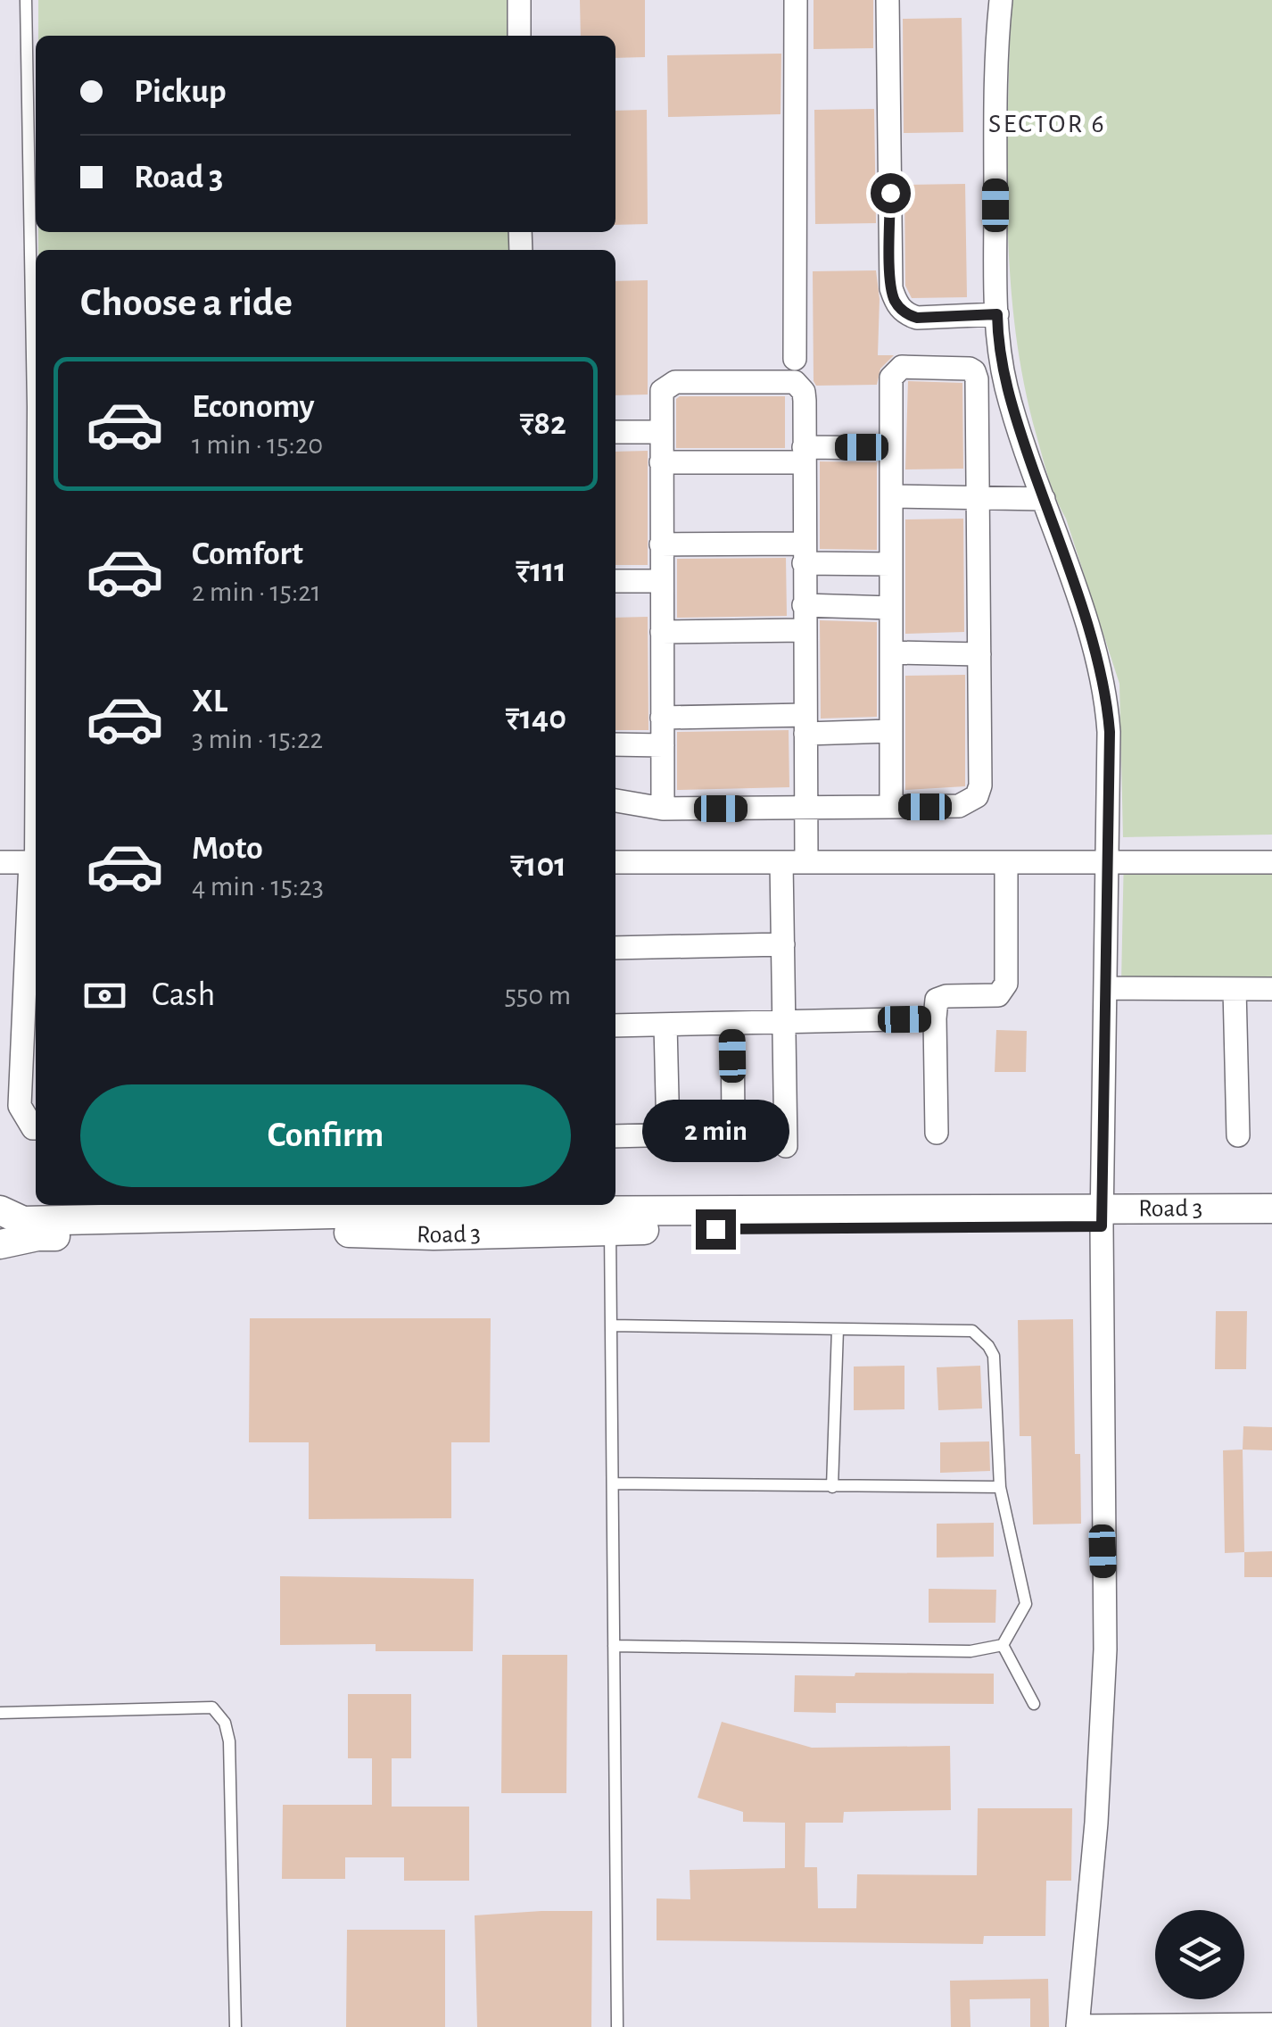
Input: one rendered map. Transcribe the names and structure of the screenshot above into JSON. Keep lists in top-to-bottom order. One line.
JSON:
{"streets":{"street":["Road 3"]},"districts":["SECTOR 6"],"page":{"banner":["Pickup","Road 3"],"heading":"Choose a ride","list":[{"name":"Economy","note":"1 min · 15:20","value":"₹82"},{"name":"Comfort","note":"2 min · 15:21","value":"₹111"},{"name":"XL","note":"3 min · 15:22","value":"₹140"},{"name":"Moto","note":"4 min · 15:23","value":"₹101"}],"pay":["Cash","550 m"],"buttons":"Confirm","bubble":"2 min"}}
